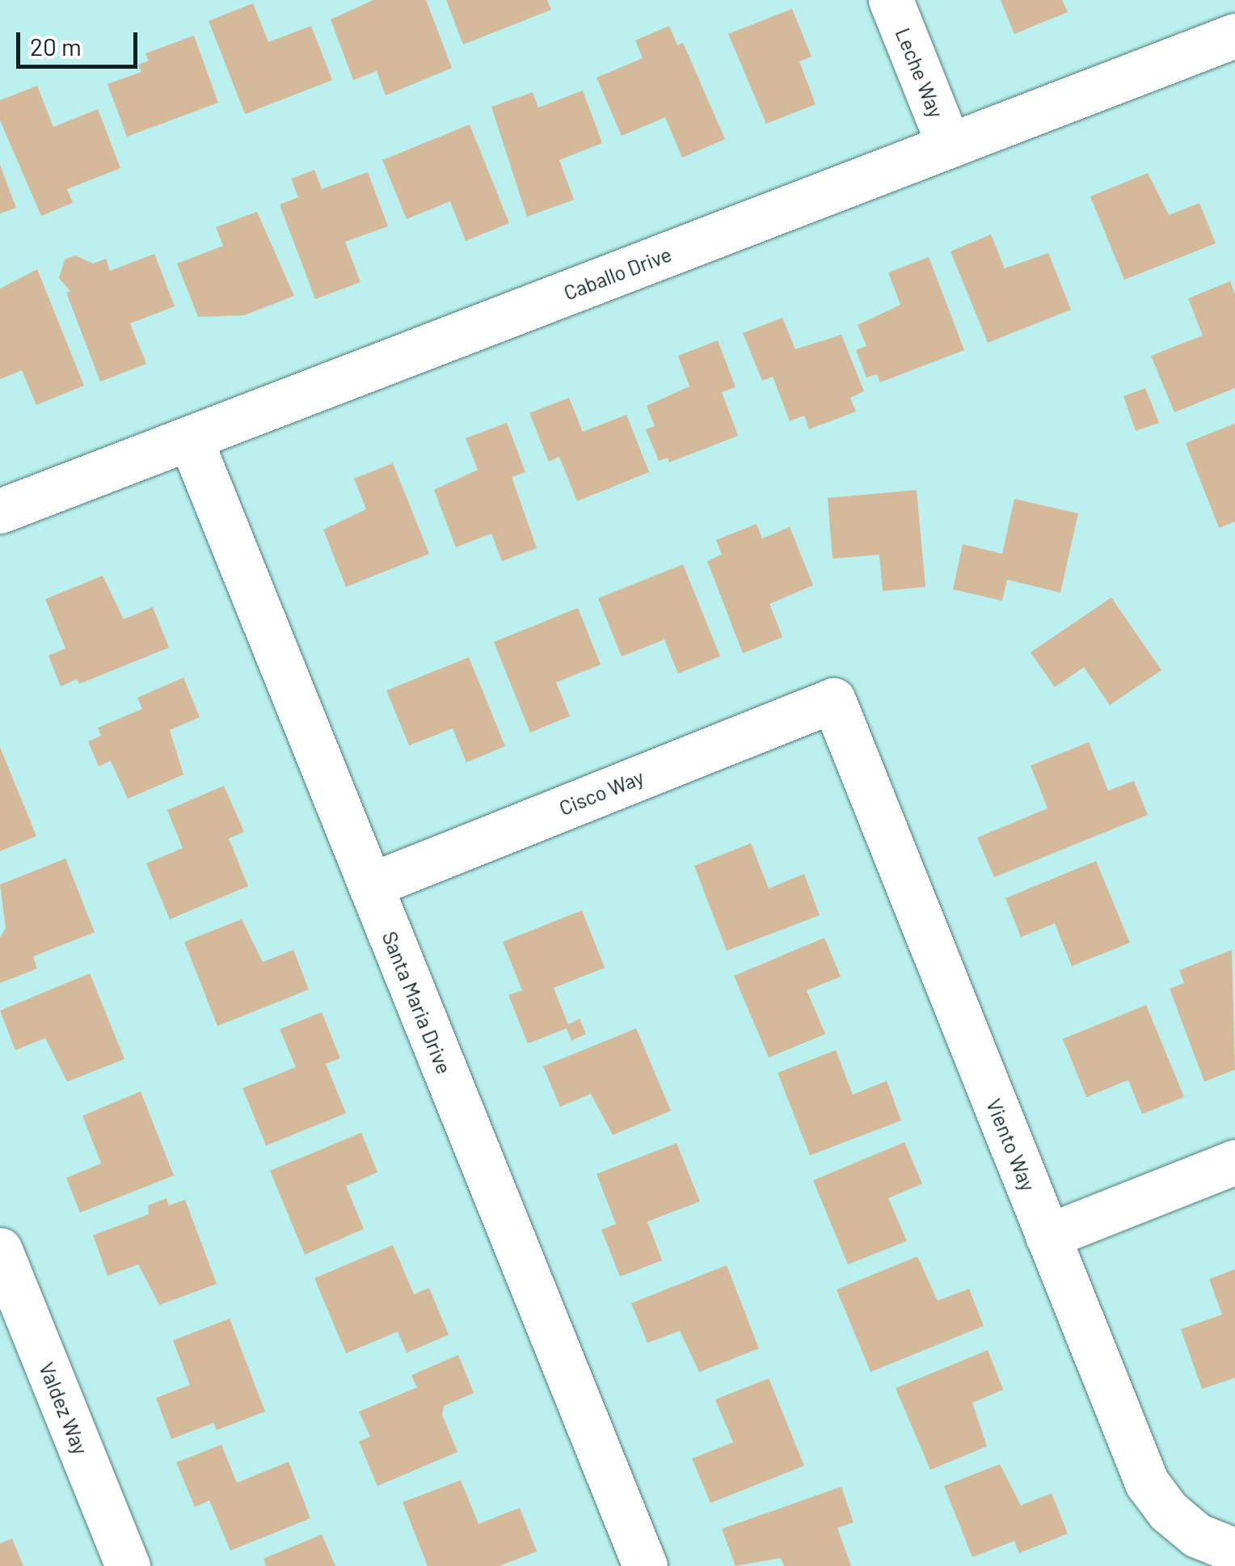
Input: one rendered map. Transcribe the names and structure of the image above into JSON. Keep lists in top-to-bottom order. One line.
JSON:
{"streets":{"street":["Leche Way","Caballo Drive","Cisco Way","Santa Maria Drive","Viento Way","Valdez Way"]},"crossings":[["Leche Way","Caballo Drive"],["Caballo Drive","Santa Maria Drive"],["Cisco Way","Santa Maria Drive"],["Cisco Way","Viento Way"]],"scale_bar":"20 m"}
